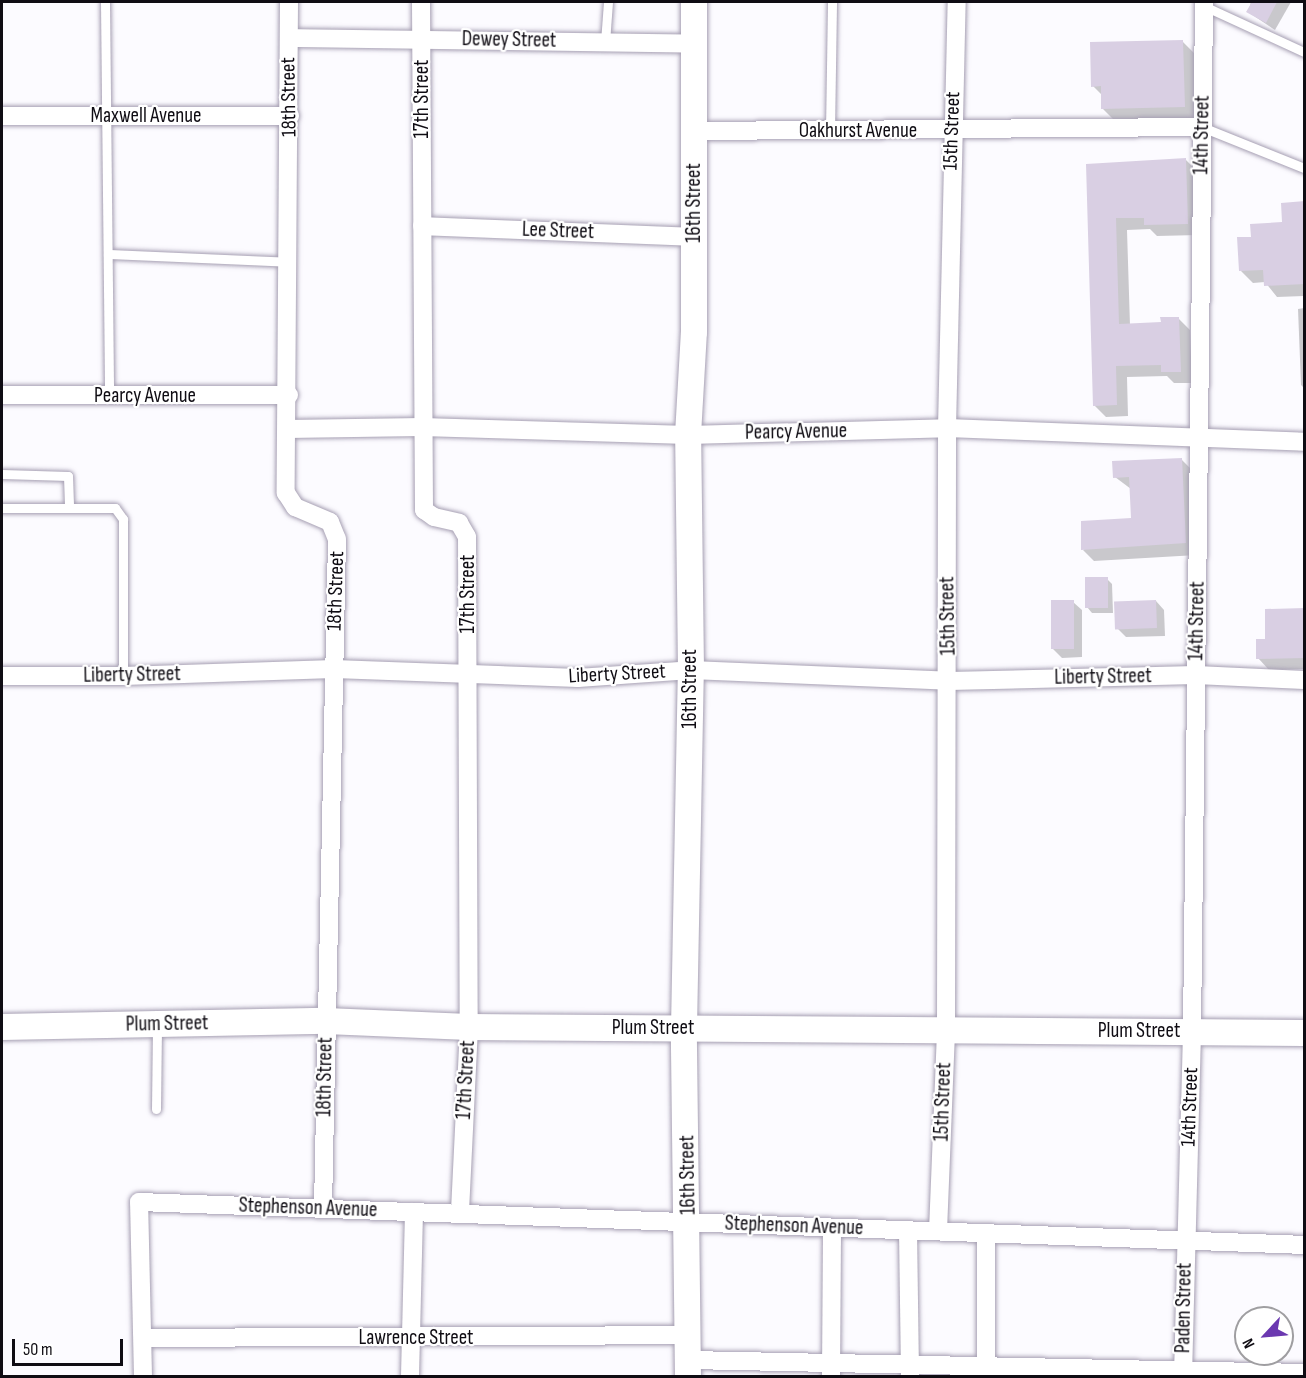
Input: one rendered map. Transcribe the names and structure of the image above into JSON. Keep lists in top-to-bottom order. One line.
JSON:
{"streets":{"street":["Dewey Street","18th Street","17th Street","Maxwell Avenue","Oakhurst Avenue","15th Street","14th Street","16th Street","Lee Street","Pearcy Avenue","Liberty Street","Plum Street","Stephenson Avenue","Paden Street","Lawrence Street"]},"crossings":[["Dewey Street","18th Street"],["Dewey Street","17th Street"],["Dewey Street","16th Street"],["18th Street","Maxwell Avenue"],["18th Street","Pearcy Avenue"],["18th Street","Liberty Street"],["18th Street","Plum Street"],["18th Street","Stephenson Avenue"],["17th Street","Lee Street"],["17th Street","Pearcy Avenue"],["17th Street","Liberty Street"],["17th Street","Plum Street"],["17th Street","Stephenson Avenue"],["Oakhurst Avenue","15th Street"],["Oakhurst Avenue","14th Street"],["Oakhurst Avenue","16th Street"],["15th Street","Pearcy Avenue"],["15th Street","Liberty Street"],["15th Street","Plum Street"],["15th Street","Stephenson Avenue"],["14th Street","Pearcy Avenue"],["14th Street","Liberty Street"],["14th Street","Plum Street"],["14th Street","Stephenson Avenue"],["14th Street","Paden Street"],["16th Street","Lee Street"],["16th Street","Pearcy Avenue"],["16th Street","Liberty Street"],["16th Street","Plum Street"],["16th Street","Stephenson Avenue"],["16th Street","Lawrence Street"],["Stephenson Avenue","Paden Street"],["Stephenson Avenue","Lawrence Street"]],"scale_bar":"50 m","north":"bottom left"}
